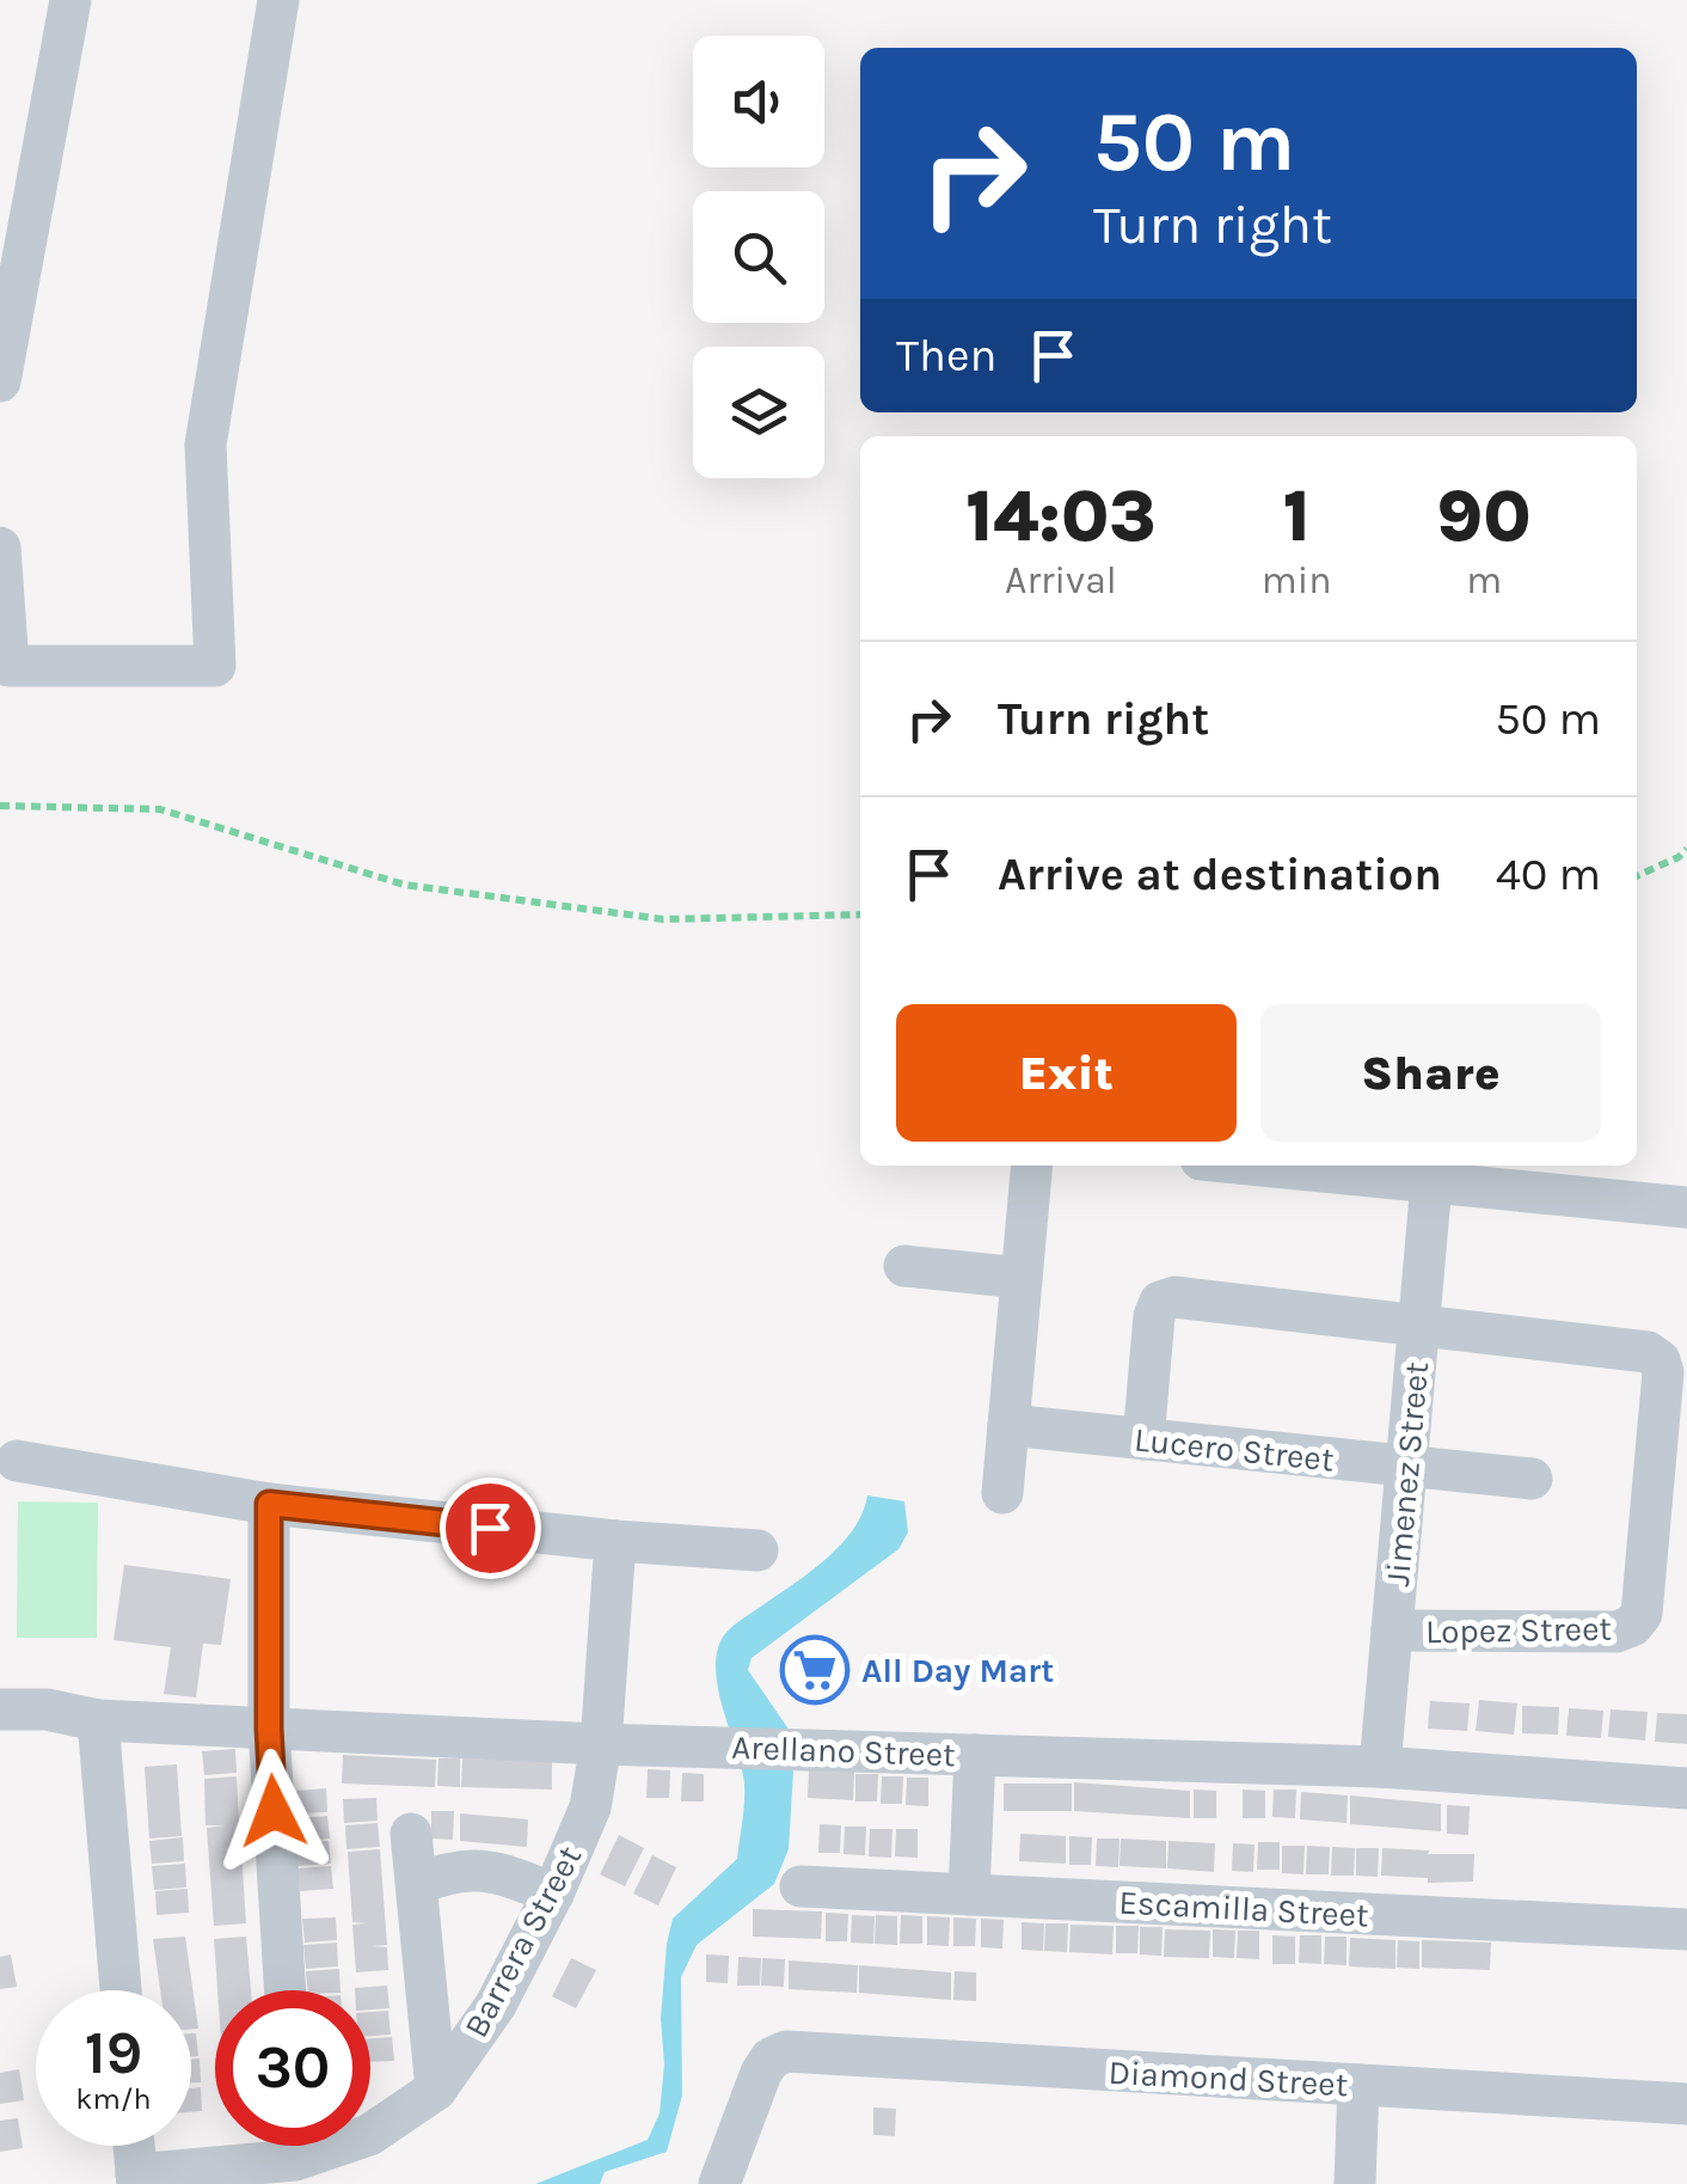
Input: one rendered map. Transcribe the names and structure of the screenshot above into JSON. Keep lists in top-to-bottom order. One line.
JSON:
{"streets":{"street":["Lucero Street","Jimenez Street","Lopez Street","Arellano Street","Escamilla Street","Barrera Street","Diamond Street"]},"crossings":[["Lucero Street","Jimenez Street"],["Jimenez Street","Lopez Street"],["Jimenez Street","Arellano Street"],["Arellano Street","Barrera Street"]],"places":{"supermarket":["All Day Mart"]},"page":{"turn":["50 m","Turn right"],"then":"Then","eta":["14:03","Arrival","1","min","90","m"],"list":[{"name":"Turn right","value":"50 m"},{"name":"Arrive at destination","value":"40 m"}],"buttons":["Exit","Share"],"speed":"19 km/h","limit":"30"}}
